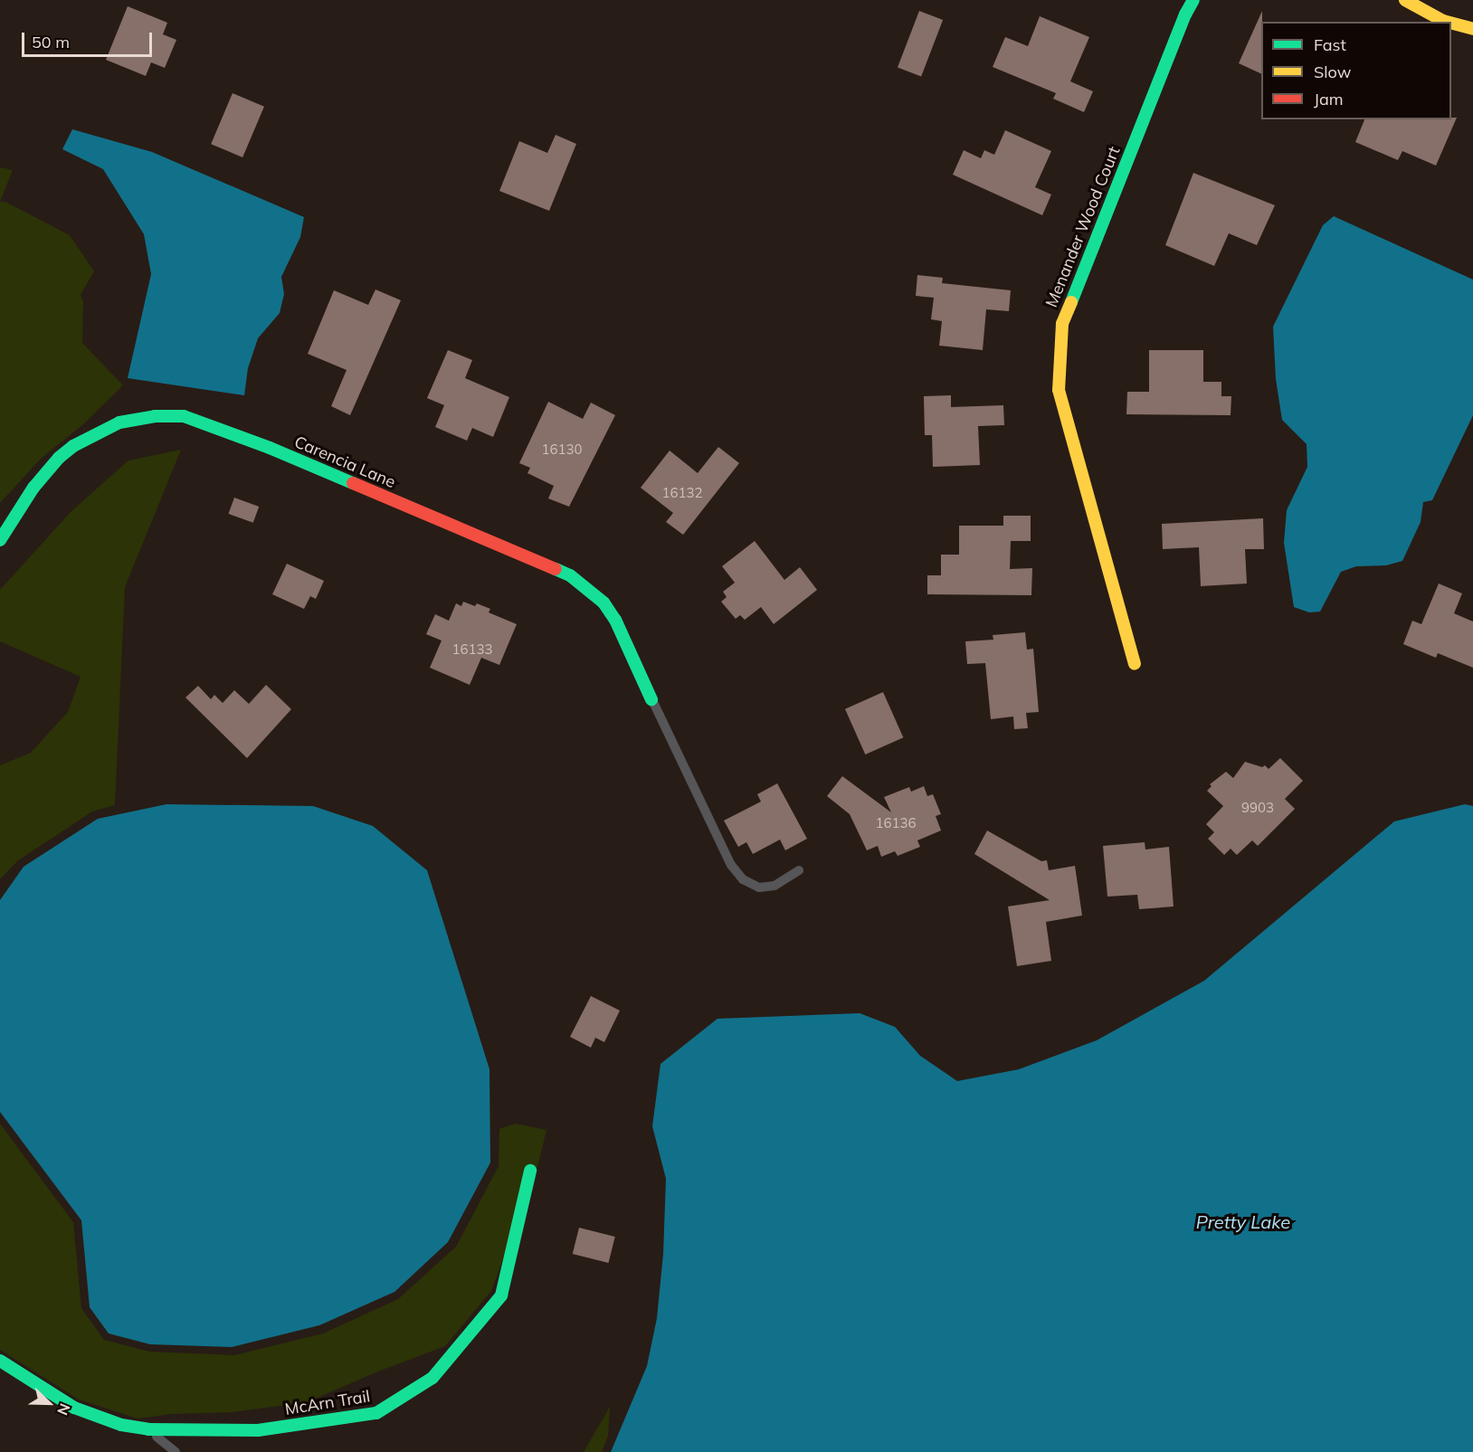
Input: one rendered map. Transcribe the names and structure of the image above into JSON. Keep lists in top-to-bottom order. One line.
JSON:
{"streets":{"street":["Menander Wood Court","Carencia Lane","McArn Trail"]},"water":["Pretty Lake"],"house_numbers":["16130","16132","16133","9903","16136"],"legend":["Fast","Slow","Jam"],"scale_bar":"50 m","north":"bottom right"}
